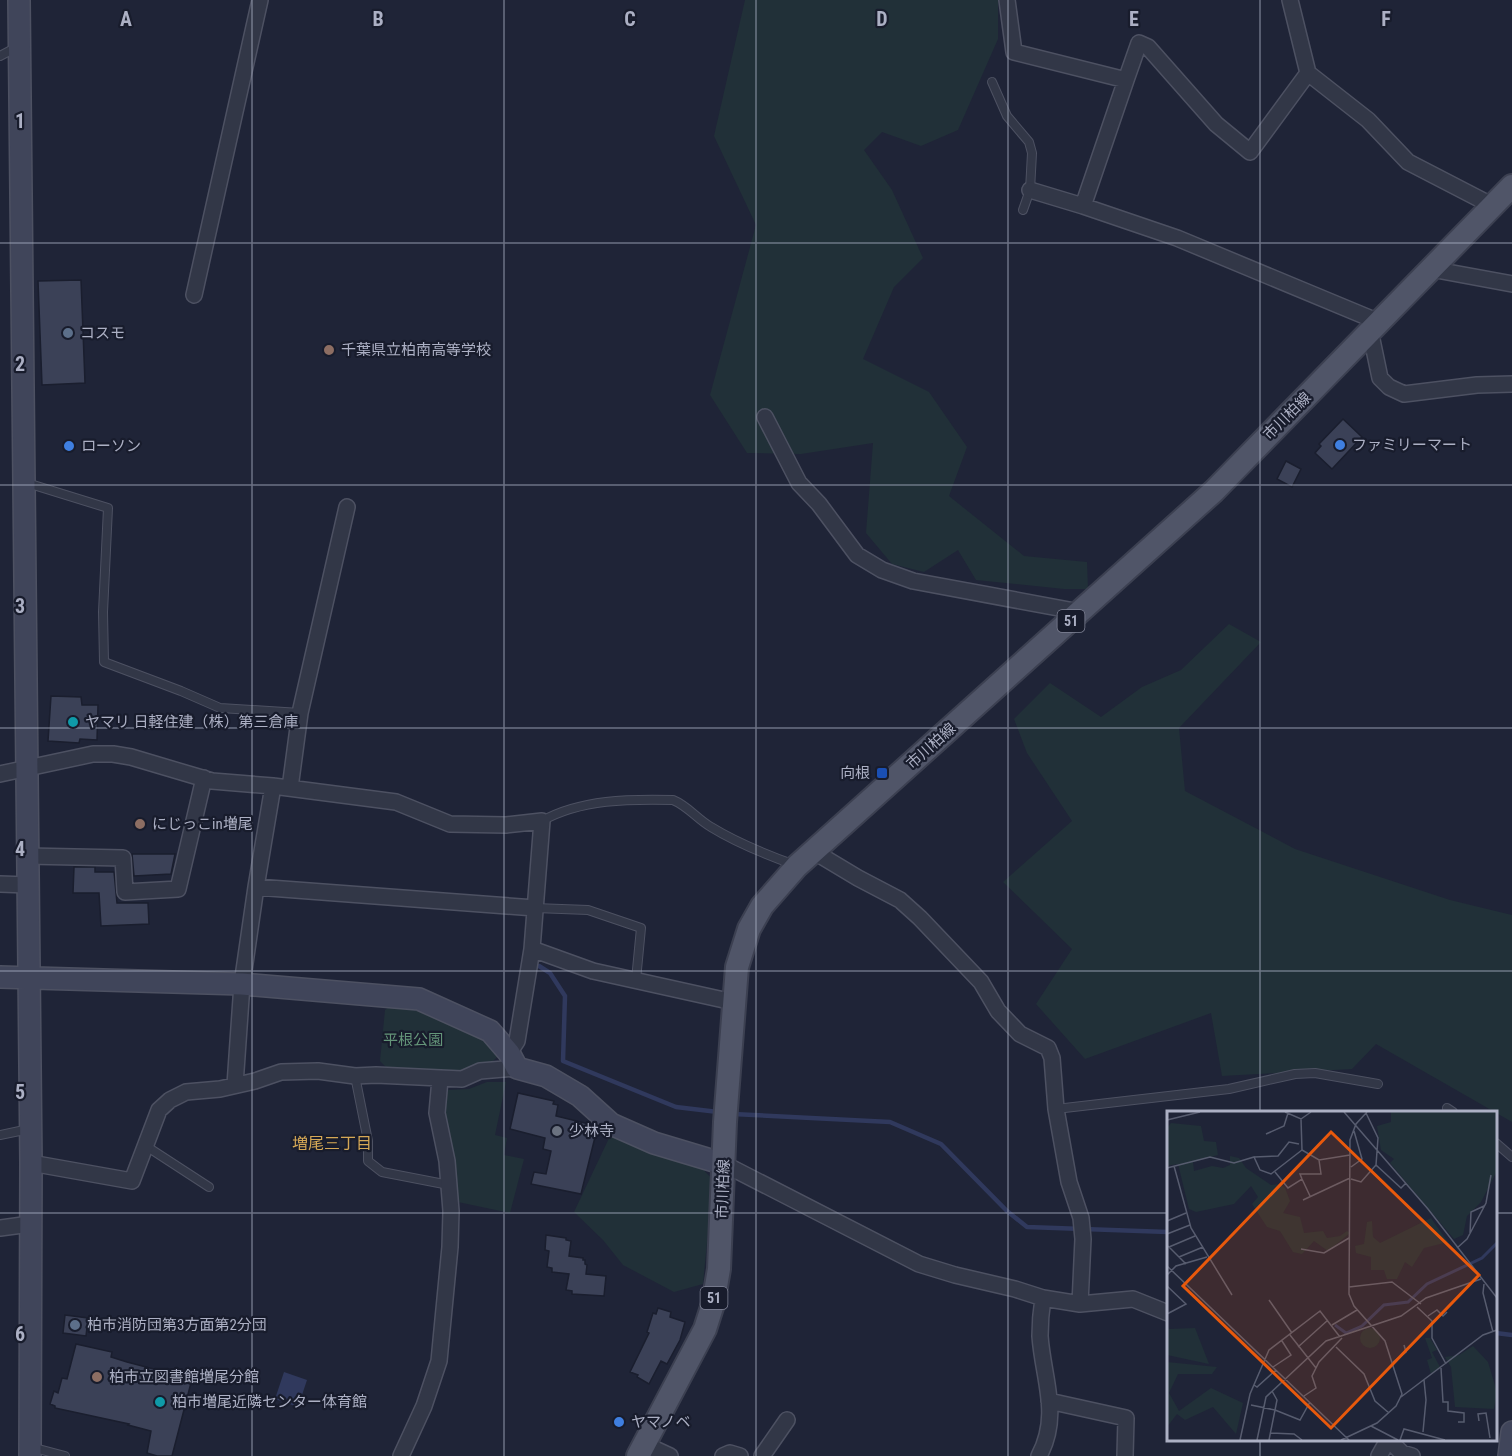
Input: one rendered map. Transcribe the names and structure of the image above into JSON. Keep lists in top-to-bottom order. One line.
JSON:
{"streets":{"main road":["市川柏線","51"]},"districts":["増尾三丁目"],"parks":["平根公園"],"places":{"other":["コスモ","千葉県立柏南高等学校","ファミリーマート","ローソン","ヤマリ 日軽住建（株）第三倉庫","にじっこin増尾","少林寺","柏市消防団第3方面第2分団","柏市立図書館増尾分館","柏市増尾近隣センター体育館","ヤマノベ"],"transit":["向根"]},"grid":{"columns":["A","B","C","D","E","F"],"rows":["1","2","3","4","5","6"]}}
